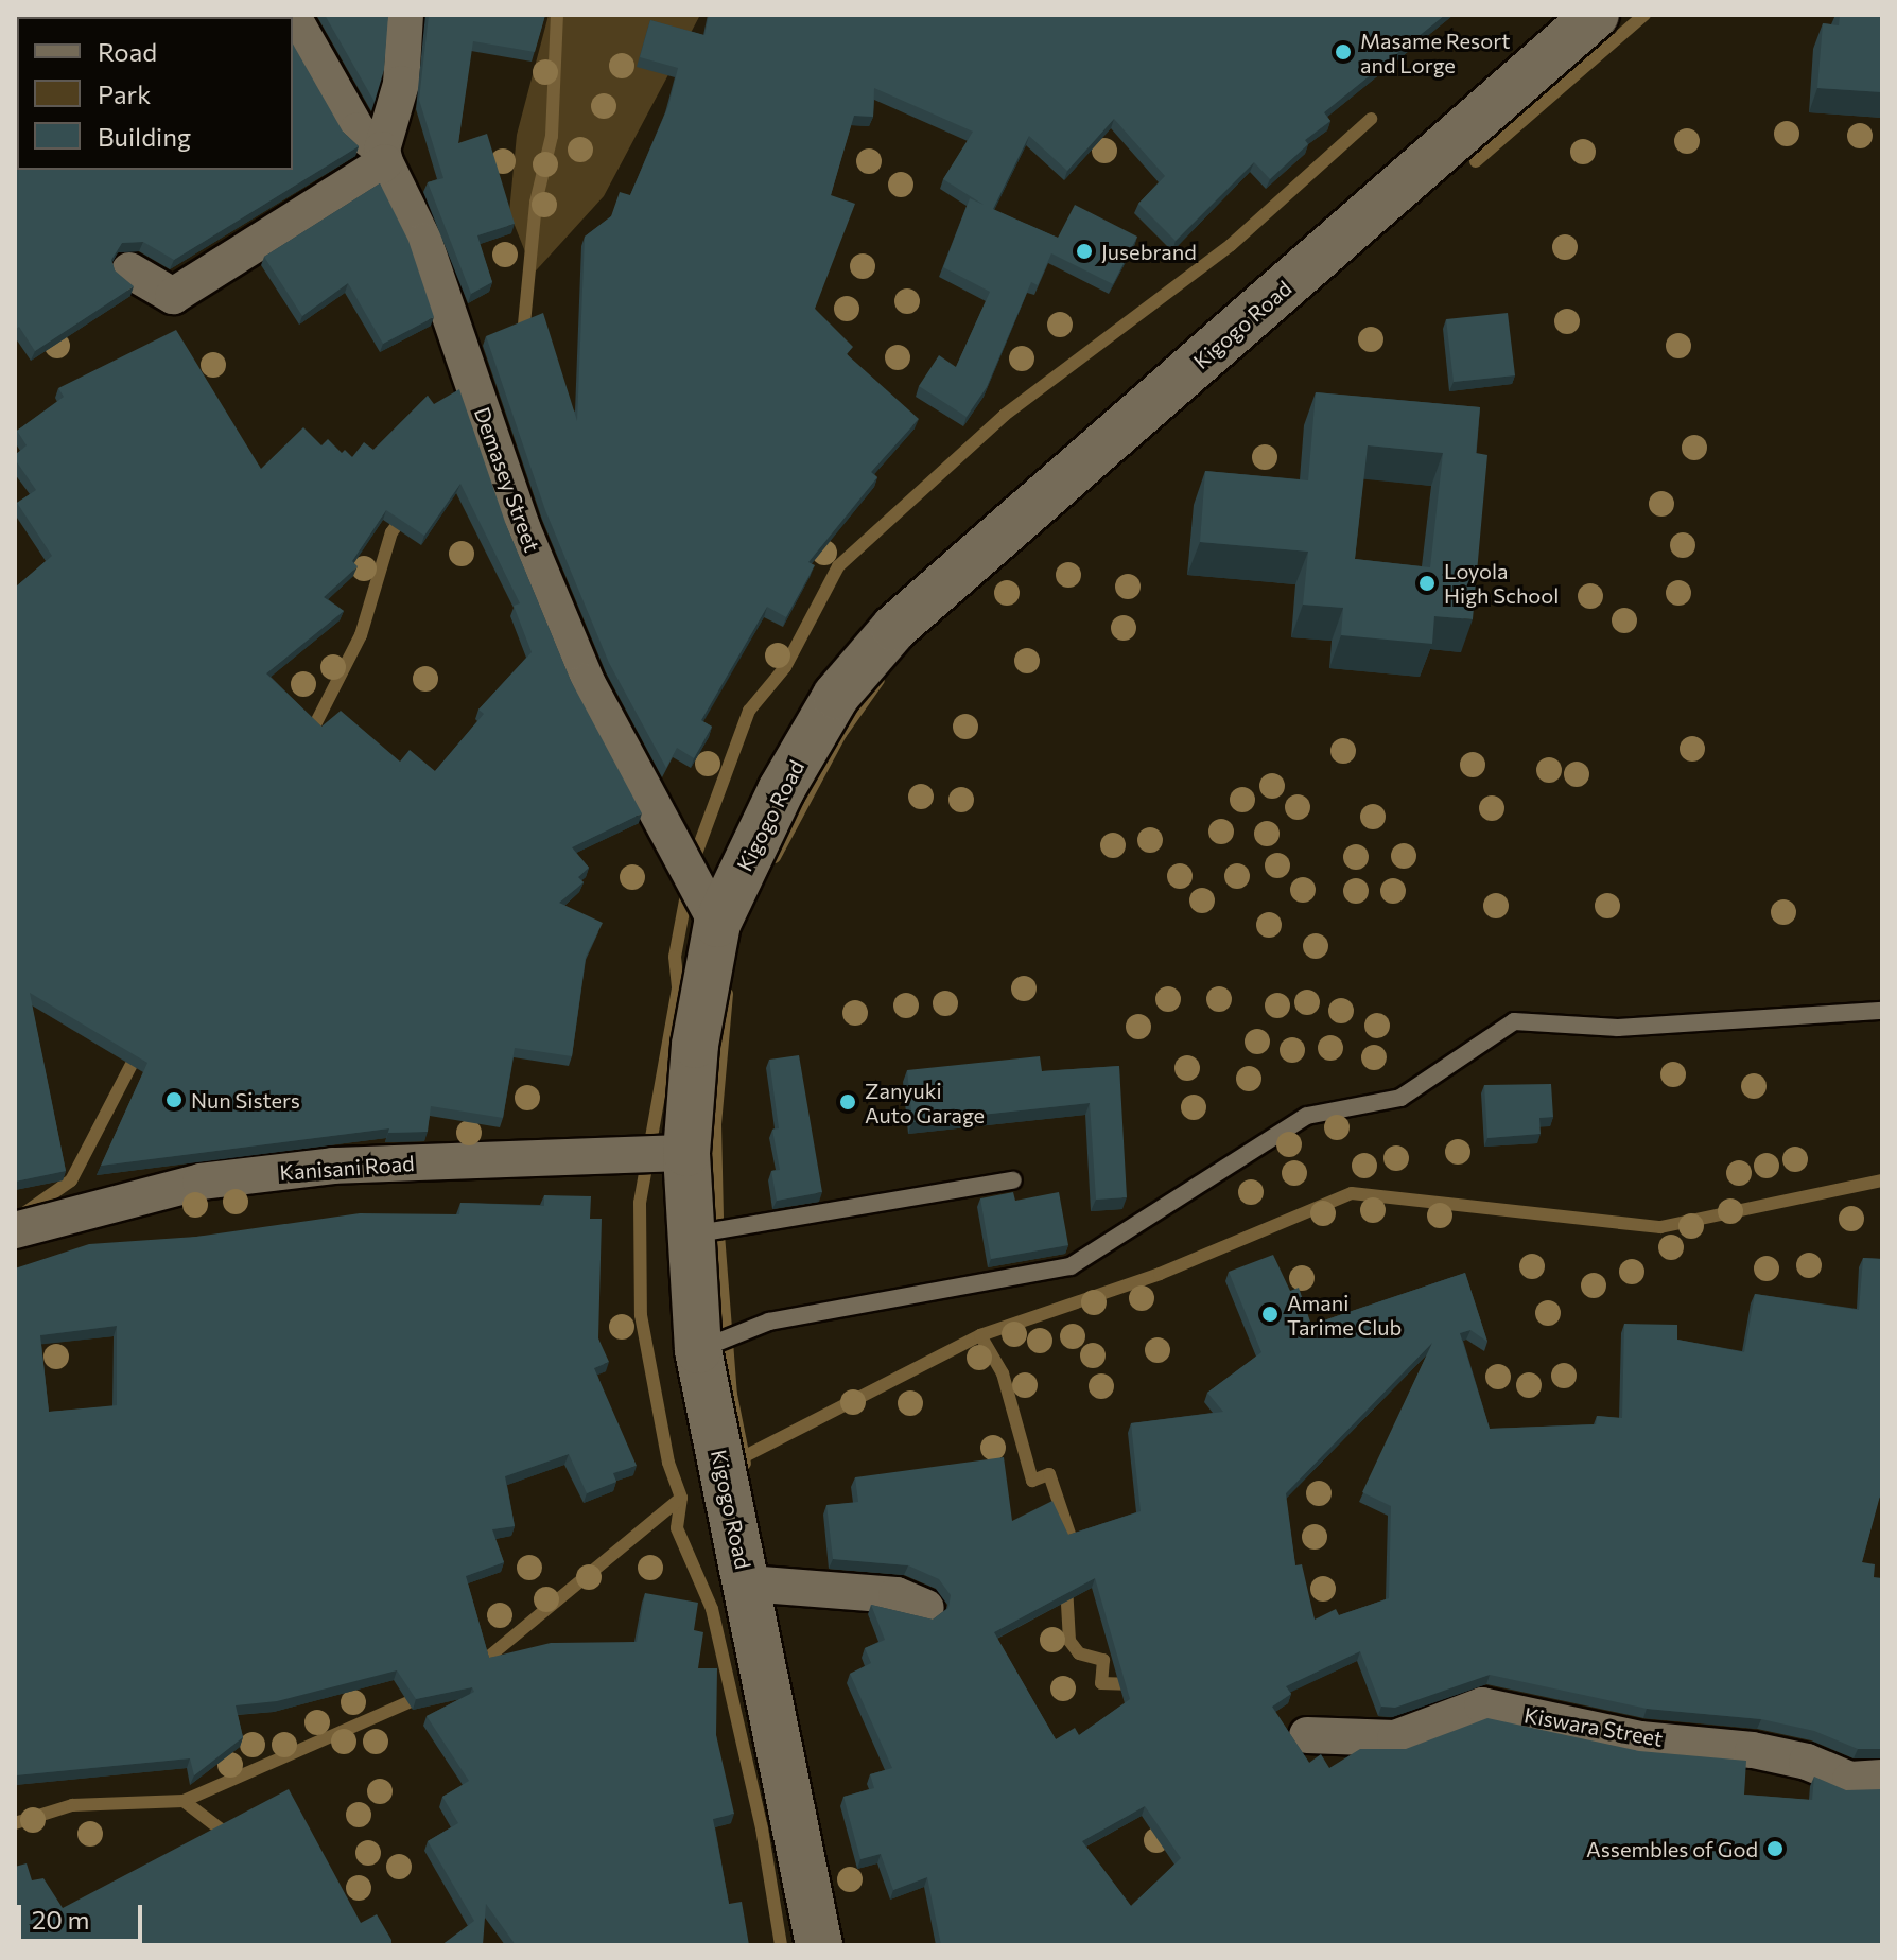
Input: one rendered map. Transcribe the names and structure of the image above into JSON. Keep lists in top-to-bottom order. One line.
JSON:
{"streets":{"main road":["Kigogo Road"],"street":["Demasey Street","Kanisani Road","Kiswara Street"]},"crossings":[["Kigogo Road","Demasey Street"],["Kigogo Road","Kanisani Road"]],"places":["Masame Resort and Lorge","Jusebrand","Loyola High School","Nun Sisters","Zanyuki Auto Garage","Amani Tarime Club","Assembles of God"],"legend":["Road","Park","Building"],"scale_bar":"20 m"}
